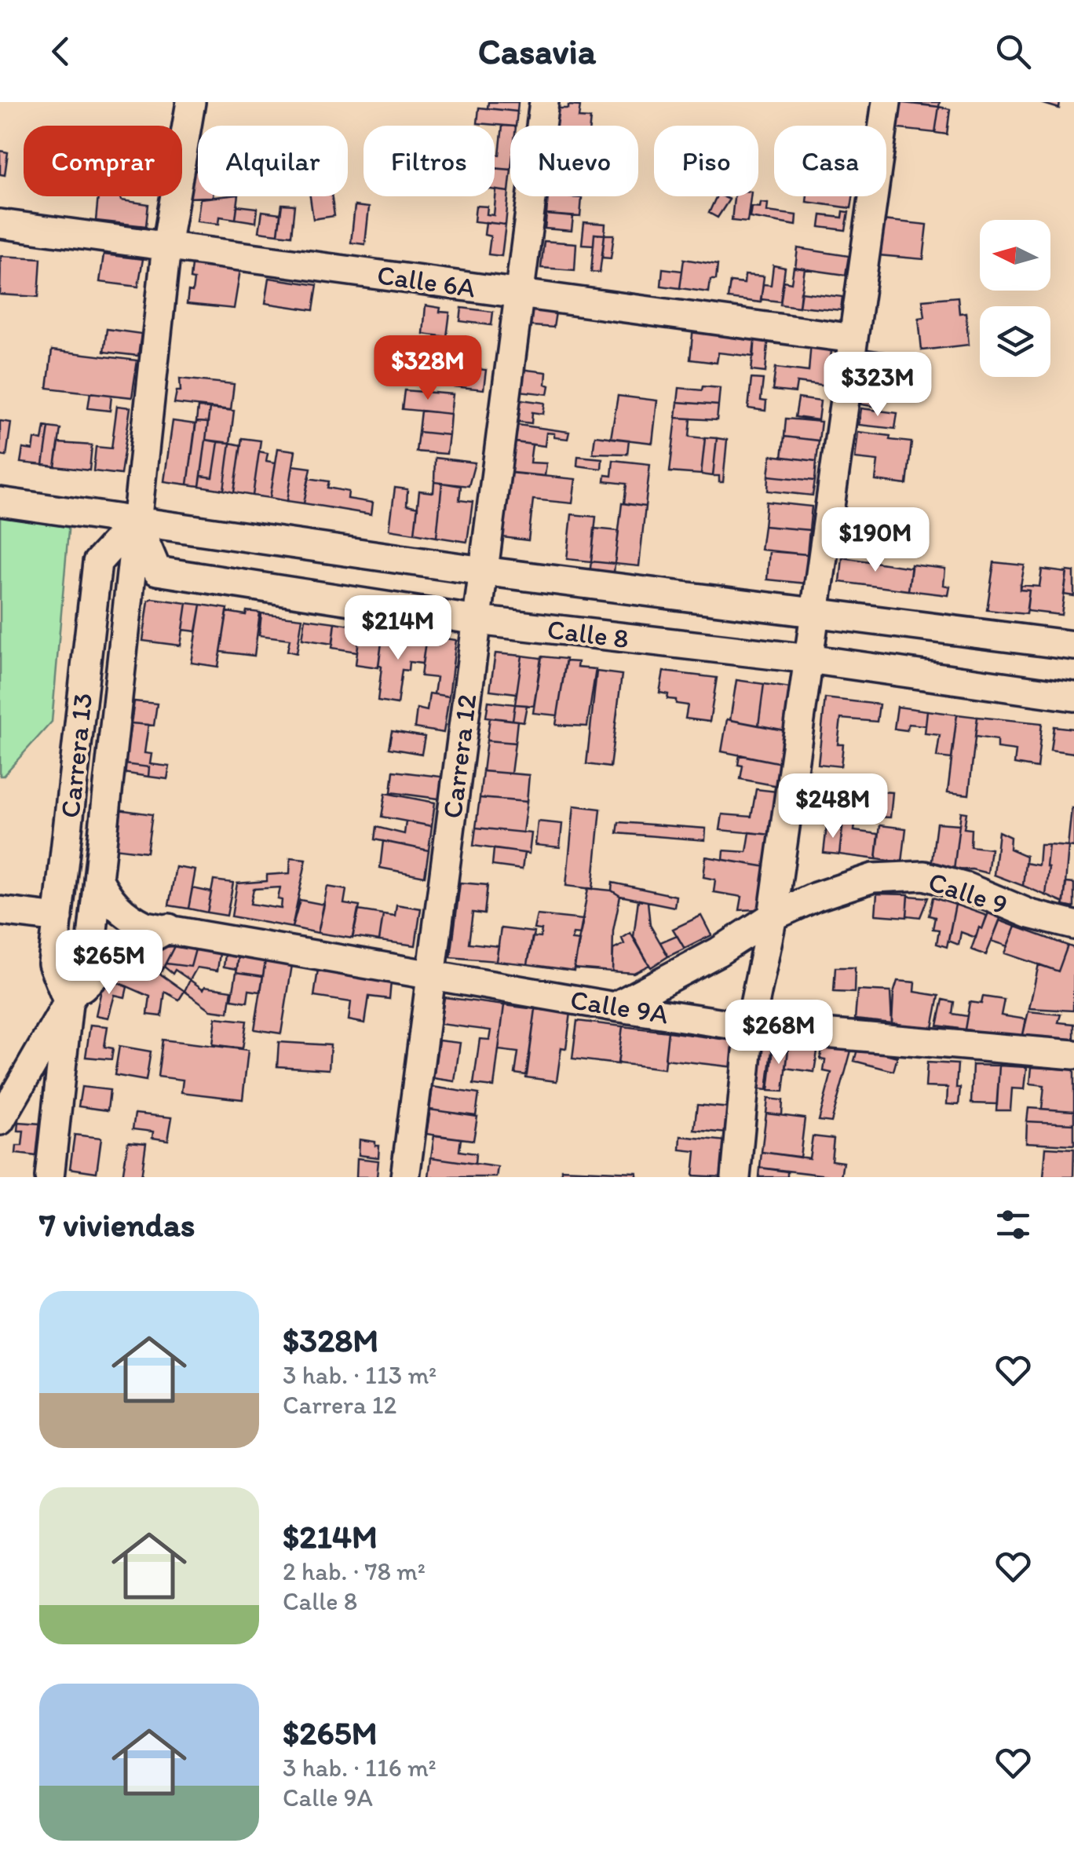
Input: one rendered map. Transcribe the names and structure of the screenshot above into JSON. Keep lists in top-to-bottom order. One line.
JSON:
{"streets":{"street":["Calle 6A","Calle 8","Carrera 13","Carrera 12","Calle 9","Calle 9A"]},"crossings":[["Calle 6A","Carrera 13"],["Calle 6A","Carrera 12"],["Calle 8","Carrera 13"],["Calle 8","Carrera 12"],["Carrera 13","Calle 9A"],["Carrera 12","Calle 9A"],["Calle 9","Calle 9A"]],"north":"left","page":{"header":"Casavia","chip":["Comprar","Alquilar","Filtros","Nuevo","Piso","Casa"],"price":["$328M","$323M","$190M","$214M","$248M","$265M","$268M"],"heading":"7 viviendas","list":[{"name":"$328M","note":"3 hab. · 113 m² · Carrera 12"},{"name":"$214M","note":"2 hab. · 78 m² · Calle 8"},{"name":"$265M","note":"3 hab. · 116 m² · Calle 9A"}]}}
